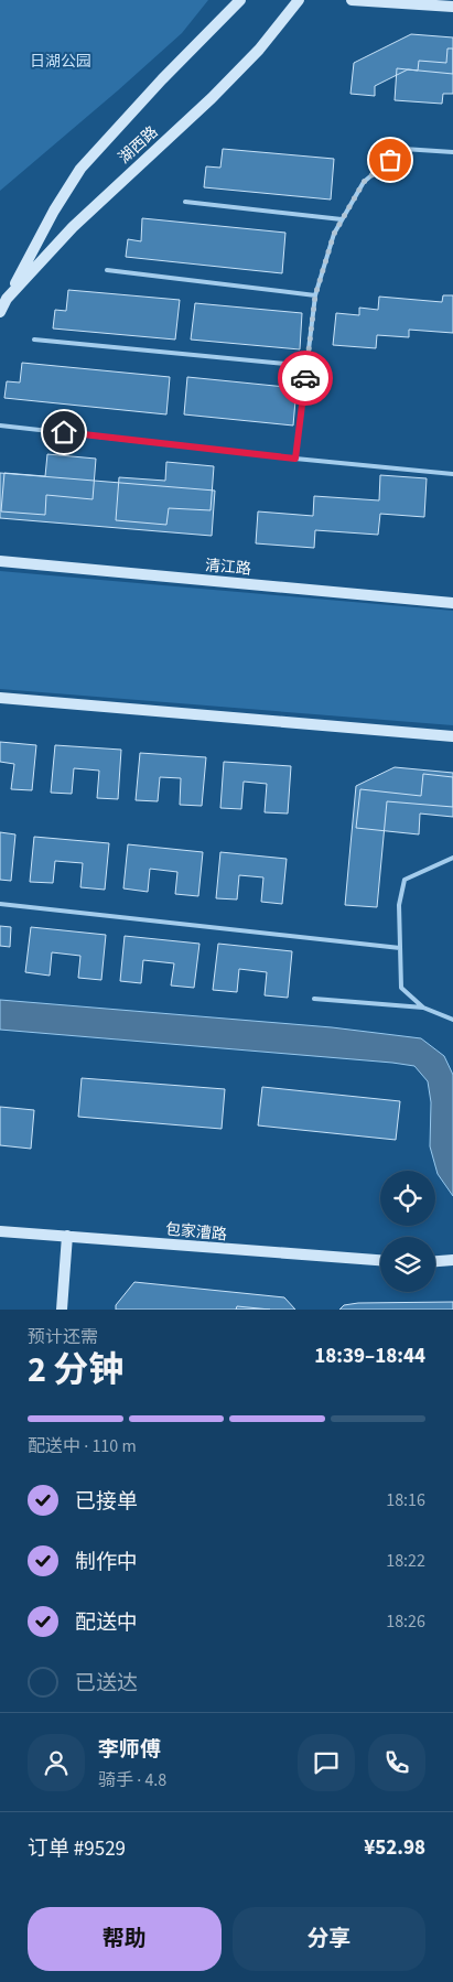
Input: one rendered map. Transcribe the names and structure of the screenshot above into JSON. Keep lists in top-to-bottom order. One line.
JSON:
{"streets":{"street":["湖西路","清江路","包家漕路"]},"parks":["日湖公园"],"page":{"heading":["2 分钟","预计还需","18:39–18:44"],"panel":["李师傅","骑手 · 4.8","订单 #9529","¥52.98"],"bar":"配送中 · 110 m","list":[["已接单","18:16"],["制作中","18:22"],["配送中","18:26"],"已送达"],"buttons":["帮助","分享"]}}
